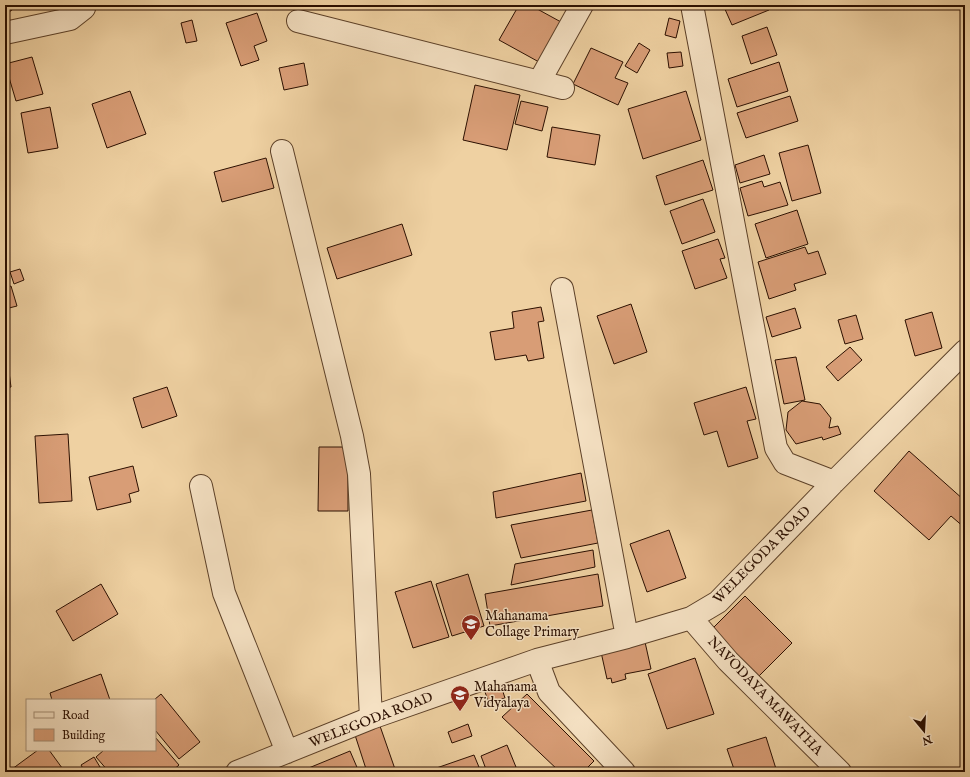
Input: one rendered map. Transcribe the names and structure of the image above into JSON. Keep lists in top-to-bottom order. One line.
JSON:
{"streets":{"street":["WELEGODA ROAD","NAVODAYA MAWATHA"]},"crossings":[["WELEGODA ROAD","NAVODAYA MAWATHA"]],"places":{"school or university":["Mahanama Collage Primary","Mahanama Vidyalaya"]},"legend":["Road","Building"],"north":"bottom"}
